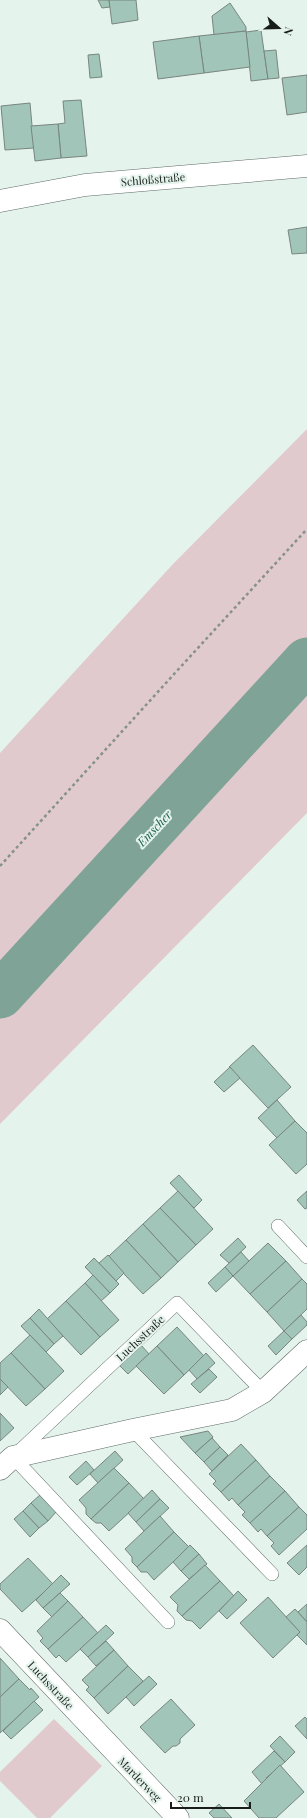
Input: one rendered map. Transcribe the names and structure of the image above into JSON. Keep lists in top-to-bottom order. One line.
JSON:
{"streets":{"street":["Schloßstraße","Luchsstraße","Marderweg"]},"crossings":[["Luchsstraße","Marderweg"]],"water":["Emscher"],"scale_bar":"20 m","north":"right"}
